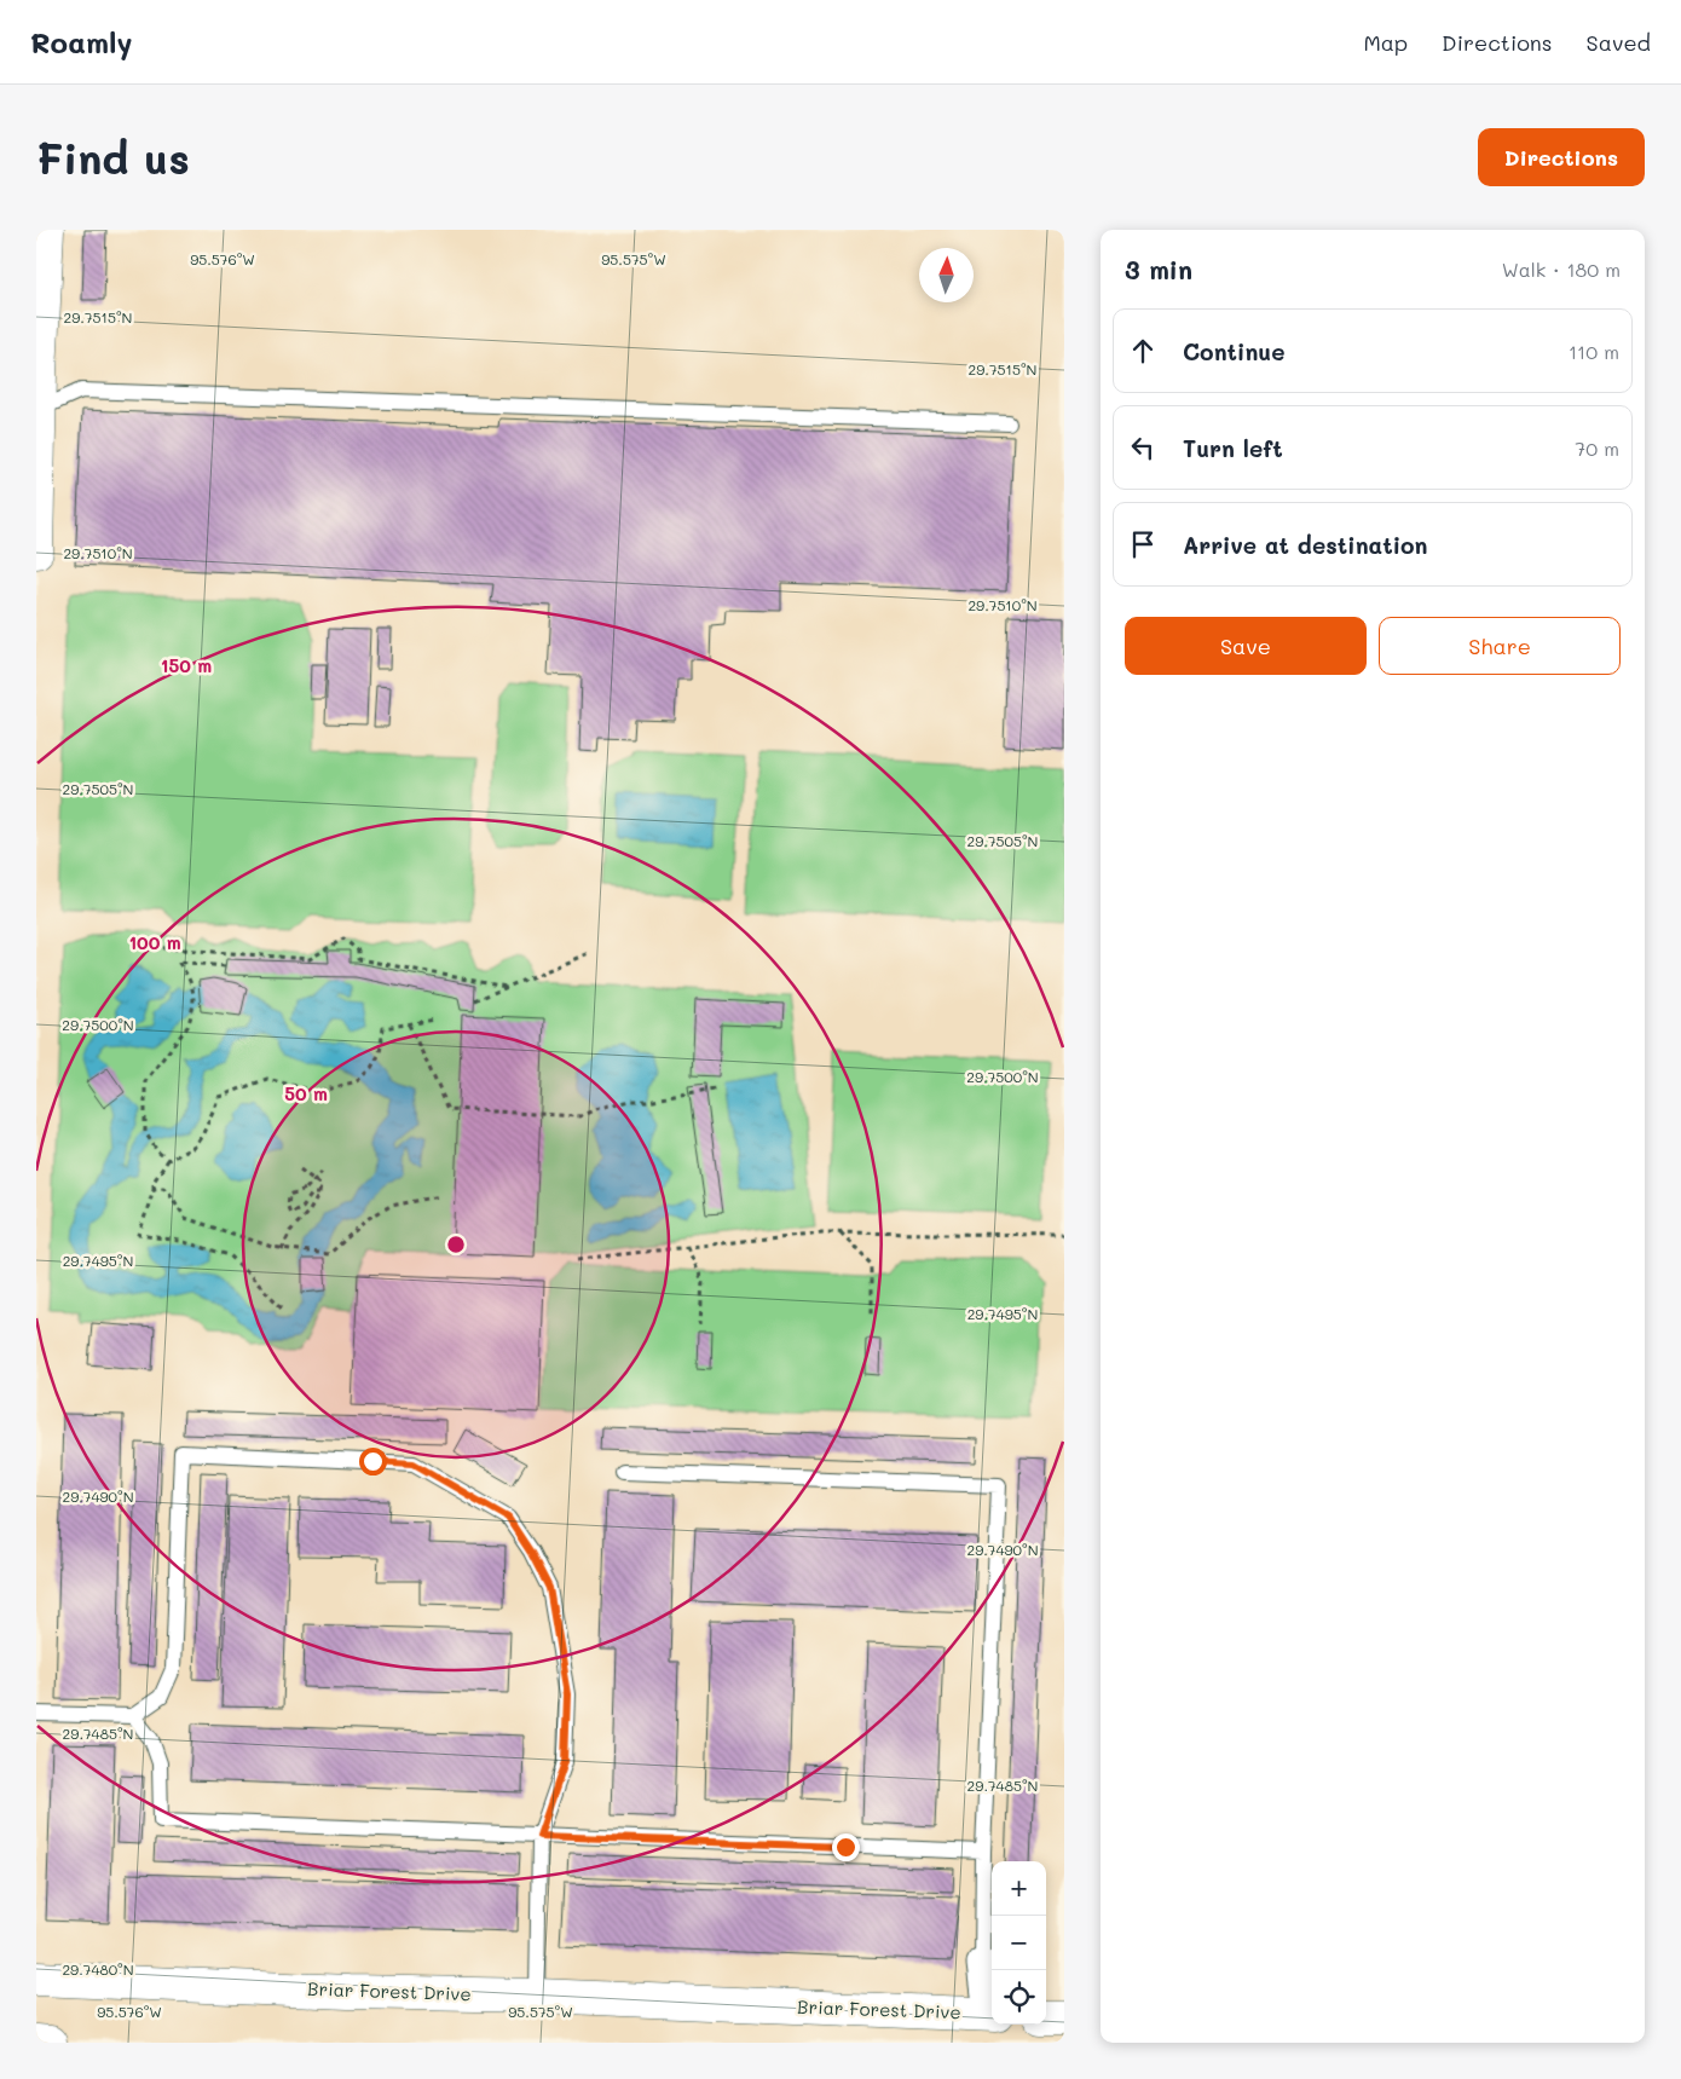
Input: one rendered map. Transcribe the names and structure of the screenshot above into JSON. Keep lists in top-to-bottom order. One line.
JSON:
{"streets":{"main road":["Briar Forest Drive"]},"north":"top","page":{"header":"Roamly","nav":["Map","Directions","Saved"],"buttons":["Directions",["Save","Share"]],"title":"Find us","heading":["3 min","Walk · 180 m"],"list":[["Continue","110 m"],["Turn left","70 m"],"Arrive at destination"],"map_buttons":["+","−"]},"coordinates":["95.576°W","95.575°W","29.7515°N","29.7510°N","29.7505°N","29.7500°N","29.7495°N","29.7490°N","29.7485°N","29.7480°N"],"rings":["150 m","100 m","50 m"]}
